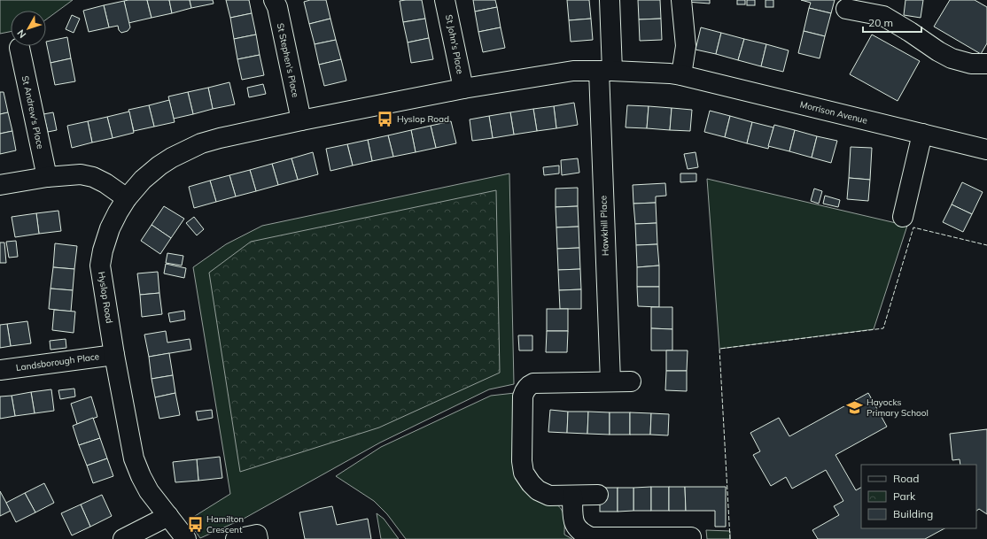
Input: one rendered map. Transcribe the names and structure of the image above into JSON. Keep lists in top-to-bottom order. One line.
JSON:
{"streets":{"street":["St John's Place","St Stephen's Place","St Andrew's Place","Morrison Avenue","Hawkhill Place","Hyslop Road","Landsborough Place"]},"crossings":[["St John's Place","Hyslop Road"],["St Stephen's Place","Hyslop Road"],["Morrison Avenue","Hyslop Road"],["Hawkhill Place","Hyslop Road"],["Hyslop Road","Landsborough Place"]],"places":{"bus stop":["Hyslop Road","Hamilton Crescent"],"school or university":["Hayocks Primary School"]},"legend":["Road","Park","Building"],"scale_bar":"20 m","north":"bottom left"}
